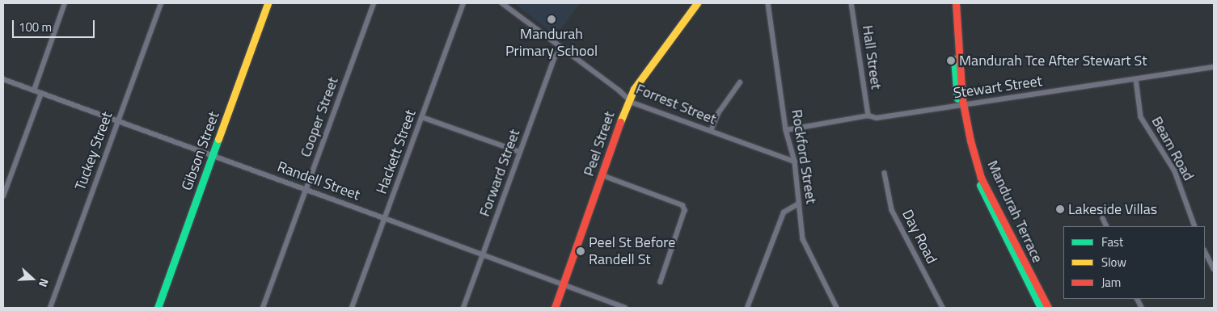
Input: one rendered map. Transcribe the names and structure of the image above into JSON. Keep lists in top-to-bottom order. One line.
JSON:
{"streets":{"main road":["Peel Street","Gibson Street","Mandurah Terrace"],"street":["Hall Street","Stewart Street","Forrest Street","Cooper Street","Beam Road","Tuckey Street","Hackett Street","Rockford Street","Forward Street","Randell Street","Day Road"]},"crossings":[["Hall Street","Stewart Street"],["Stewart Street","Beam Road"],["Stewart Street","Rockford Street"],["Stewart Street","Mandurah Terrace"],["Forrest Street","Peel Street"],["Forrest Street","Rockford Street"],["Forrest Street","Forward Street"],["Cooper Street","Randell Street"],["Peel Street","Randell Street"],["Tuckey Street","Randell Street"],["Gibson Street","Randell Street"],["Hackett Street","Randell Street"],["Forward Street","Randell Street"]],"places":["Mandurah Primary School","Mandurah Tce After Stewart St","Lakeside Villas","Peel St Before Randell St"],"legend":["Fast","Slow","Jam"],"scale_bar":"100 m","north":"right"}
